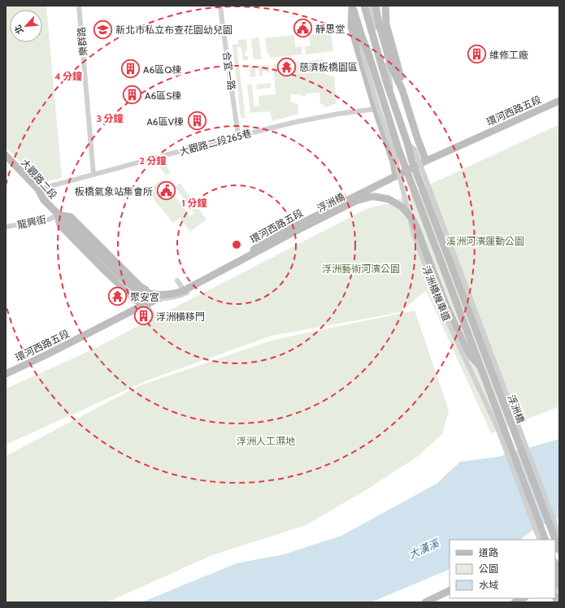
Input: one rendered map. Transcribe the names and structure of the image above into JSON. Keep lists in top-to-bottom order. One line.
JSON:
{"streets":{"main road":["環河西路五段","大觀路二段","浮洲橋"],"street":["樂群路","合宜一路","大觀路二段265巷","龍興街","浮洲橋機車道"]},"crossings":[["樂群路","大觀路二段265巷"],["合宜一路","大觀路二段265巷"],["大觀路二段265巷","大觀路二段"],["大觀路二段","浮洲橋"],["大觀路二段","龍興街"],["浮洲橋","龍興街"],["浮洲橋","浮洲橋機車道"]],"water":["大漢溪"],"parks":["溪洲河濱運動公園","浮洲藝術河濱公園","浮洲人工濕地"],"places":{"public building":["靜思堂","板橋氣象站集會所"],"school or university":["新北市私立布查花園幼兒園"],"building":["維修工廠","A6區Q棟","A6區S棟","A6區V棟","浮洲橫移門"],"temple":["慈濟板橋園區","聚安宮"]},"legend":["道路","公園","水域"],"north":"bottom left","rings":["4 分鐘","3 分鐘","2 分鐘","1 分鐘"]}
